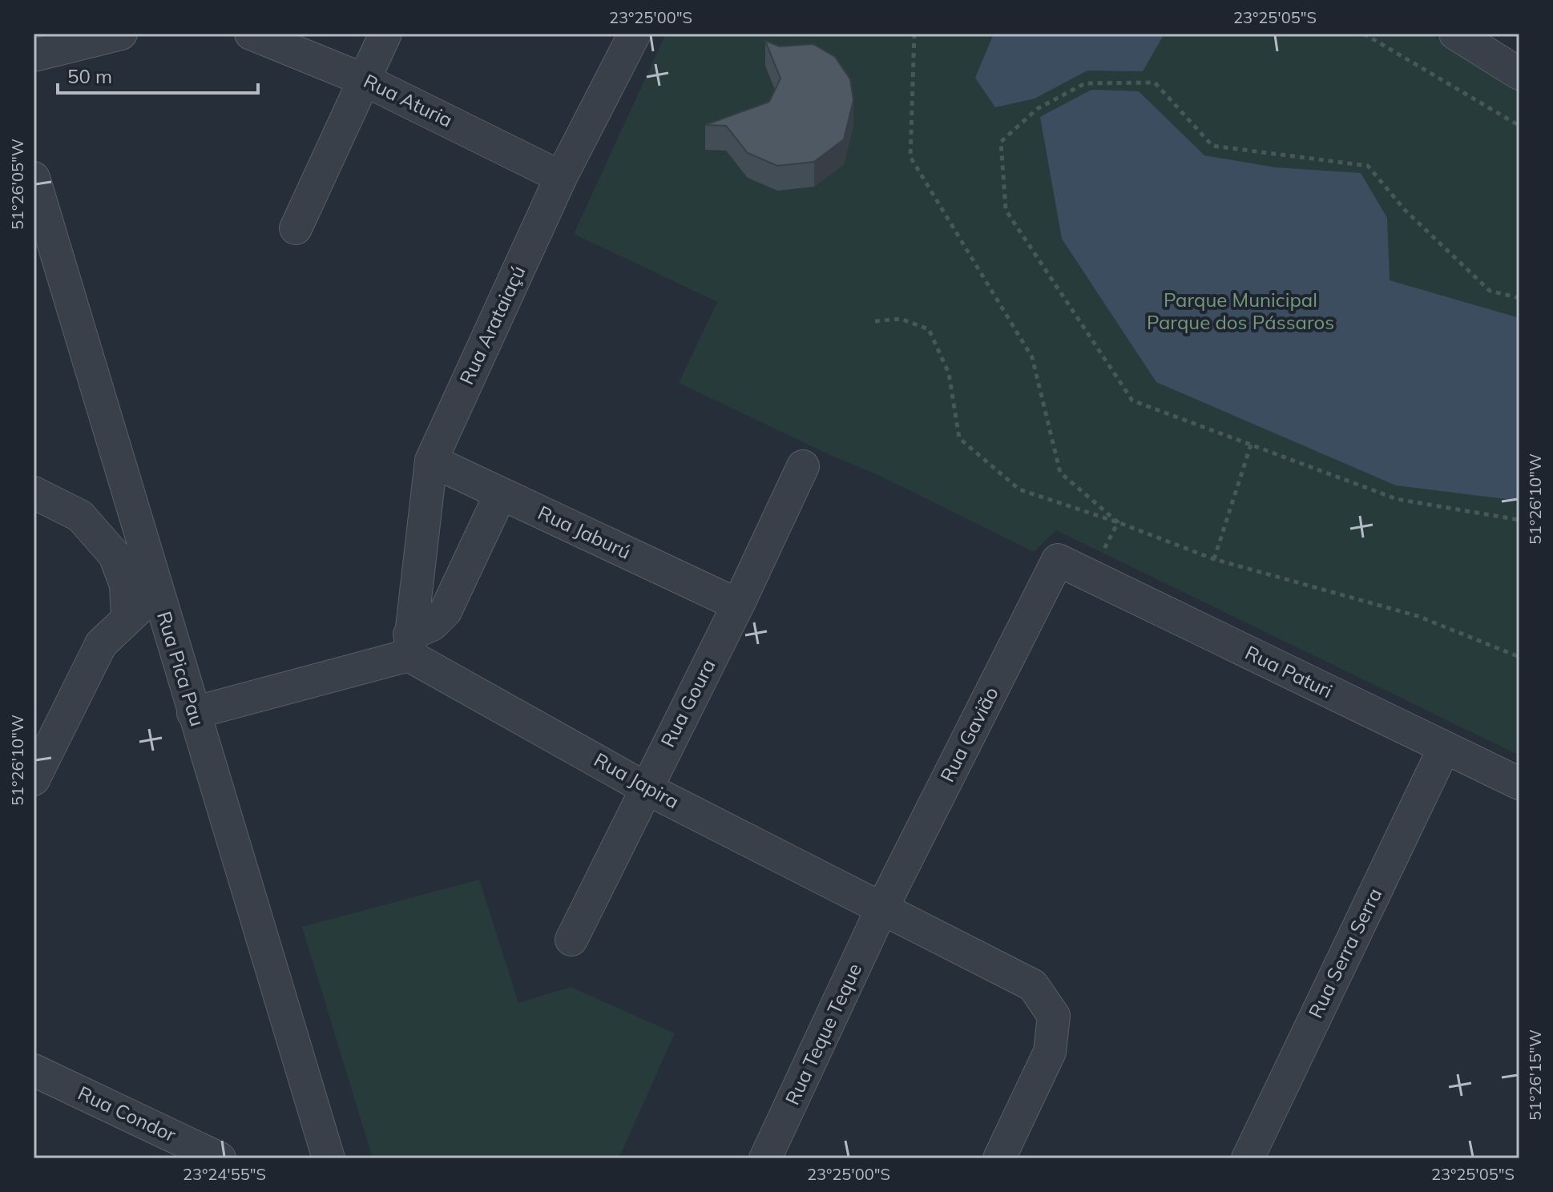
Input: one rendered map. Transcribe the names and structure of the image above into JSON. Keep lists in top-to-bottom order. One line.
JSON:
{"streets":{"street":["Rua Aturia","Rua Arataiaçú","Rua Jaburú","Rua Pica Pau","Rua Paturi","Rua Goura","Rua Gavião","Rua Japira","Rua Serra Serra","Rua Teque Teque","Rua Condor"]},"crossings":[["Rua Aturia","Rua Arataiaçú"],["Rua Arataiaçú","Rua Jaburú"],["Rua Arataiaçú","Rua Japira"],["Rua Jaburú","Rua Goura"],["Rua Paturi","Rua Gavião"],["Rua Paturi","Rua Serra Serra"],["Rua Goura","Rua Japira"],["Rua Gavião","Rua Japira"],["Rua Gavião","Rua Teque Teque"],["Rua Japira","Rua Teque Teque"]],"parks":["Parque Municipal Parque dos Pássaros"],"scale_bar":"50 m","coordinates":["23°25'00\"S","23°25'05\"S","51°26'05\"W","51°26'10\"W","51°26'15\"W","23°24'55\"S"]}
